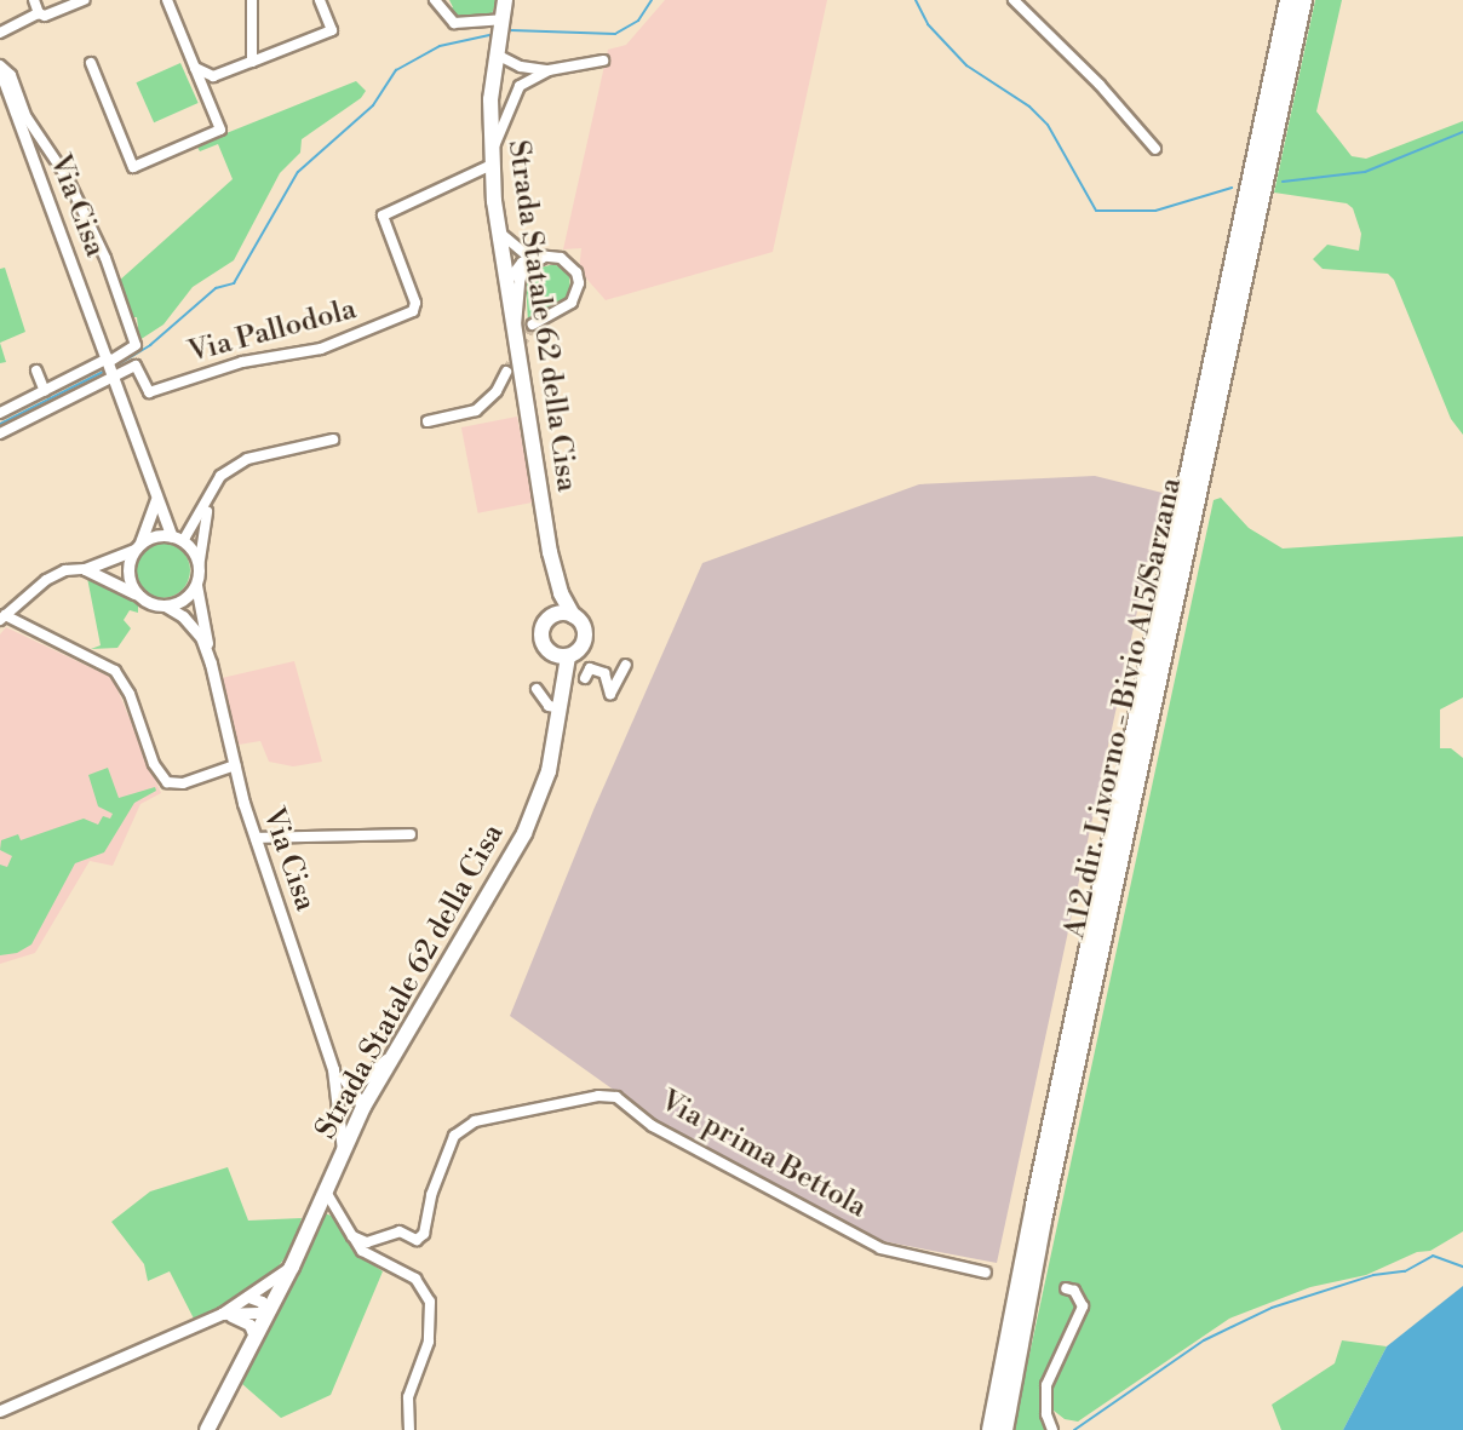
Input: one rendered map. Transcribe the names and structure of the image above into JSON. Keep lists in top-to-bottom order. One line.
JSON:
{"streets":{"highway":["A12 dir. Livorno - Bivio A15/Sarzana"],"main road":["Strada Statale 62 della Cisa"],"street":["Via Cisa","Via Pallodola","Via prima Bettola"]},"crossings":[["Via Cisa","Strada Statale 62 della Cisa"],["Via Cisa","Via Pallodola"],["Strada Statale 62 della Cisa","Via Pallodola"]]}
